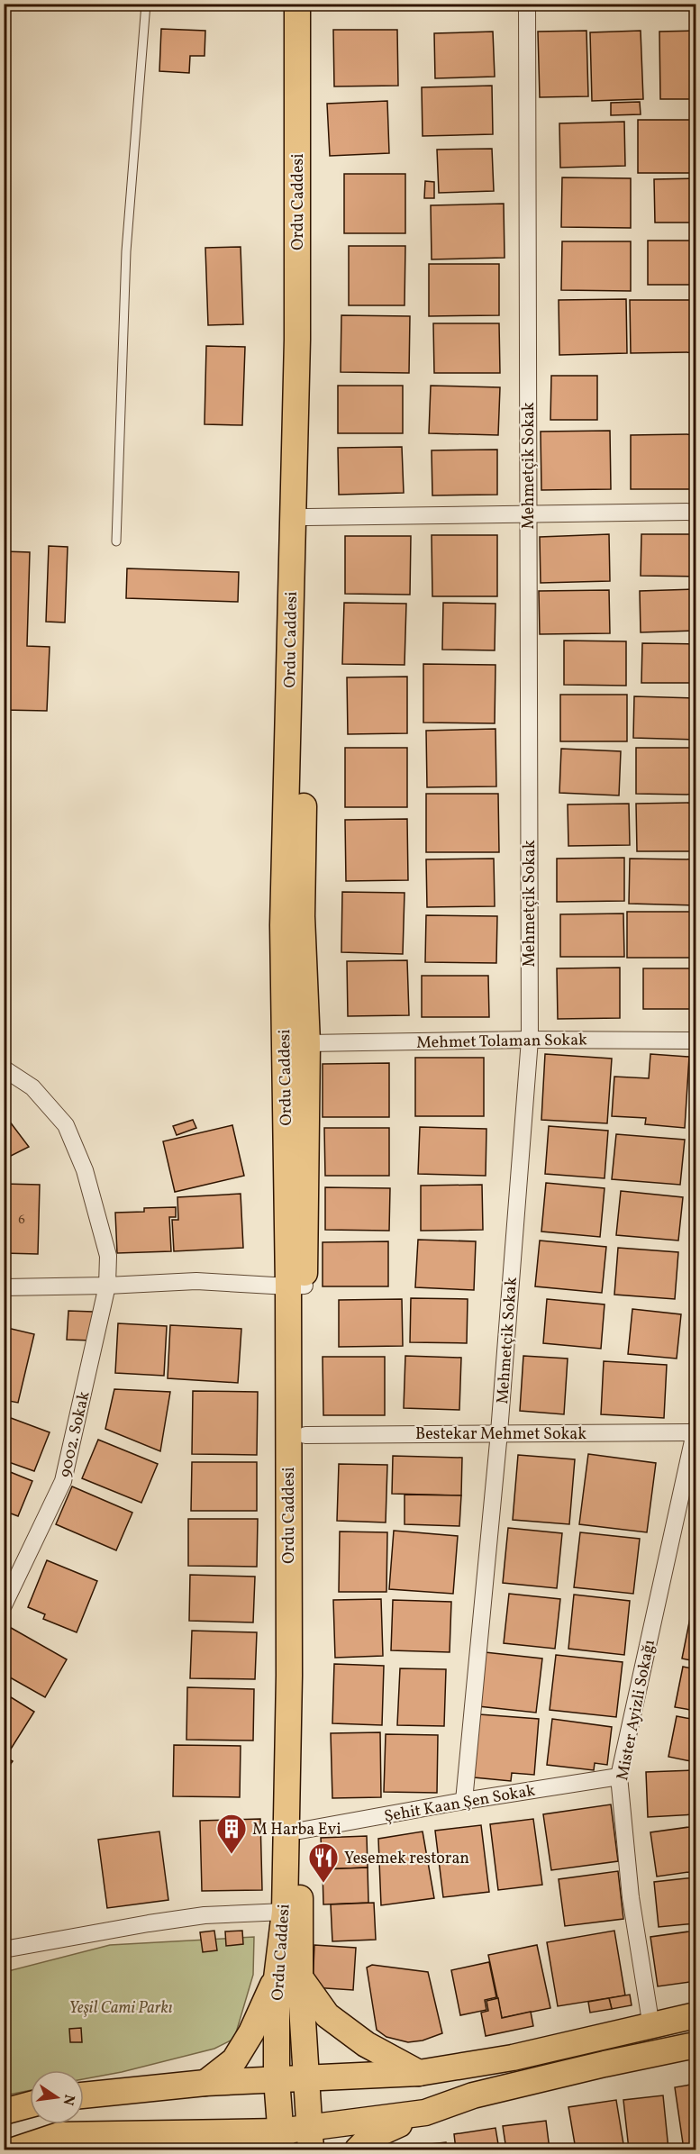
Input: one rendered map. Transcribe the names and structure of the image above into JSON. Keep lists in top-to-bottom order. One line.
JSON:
{"streets":{"main road":["Ordu Caddesi"],"street":["Mehmetçik Sokak","Mehmet Tolaman Sokak","Bestekar Mehmet Sokak","9002. Sokak","Mister Ayizli Sokağı","Şehit Kaan Şen Sokak"]},"crossings":[["Ordu Caddesi","Mehmet Tolaman Sokak"],["Ordu Caddesi","Bestekar Mehmet Sokak"],["Ordu Caddesi","Şehit Kaan Şen Sokak"],["Mehmetçik Sokak","Mehmet Tolaman Sokak"],["Mehmetçik Sokak","Bestekar Mehmet Sokak"],["Mehmetçik Sokak","Şehit Kaan Şen Sokak"],["Bestekar Mehmet Sokak","Mister Ayizli Sokağı"],["Mister Ayizli Sokağı","Şehit Kaan Şen Sokak"]],"parks":["Yeşil Cami Parkı"],"places":{"building":["M Harba Evi"],"restaurant":["Yesemek restoran"]},"house_numbers":["6"],"north":"right"}
